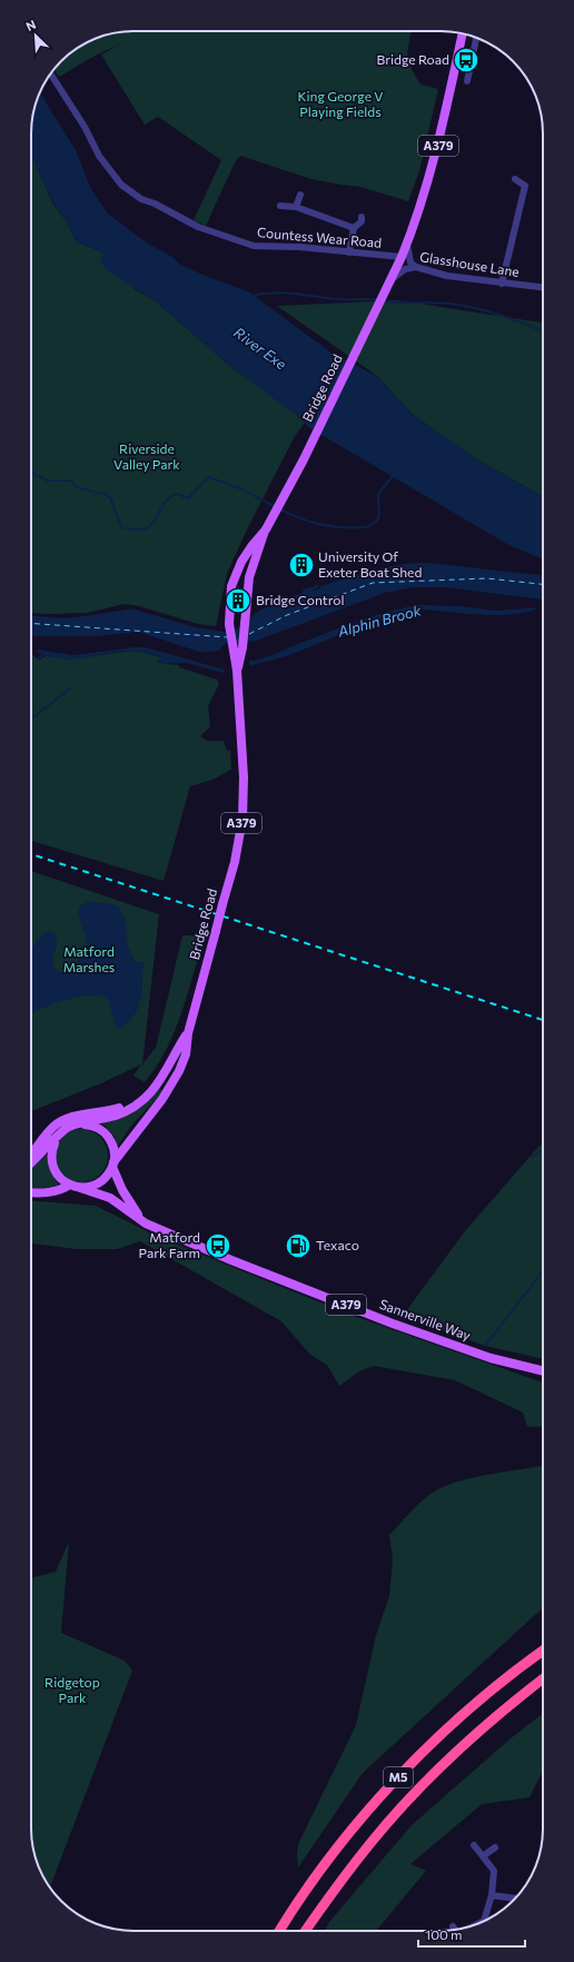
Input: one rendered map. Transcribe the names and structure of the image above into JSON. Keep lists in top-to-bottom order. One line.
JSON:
{"streets":{"highway":["M5"],"main road":["A379","Bridge Road","Sannerville Way"],"street":["Countess Wear Road","Glasshouse Lane"]},"crossings":[["A379","Bridge Road"],["A379","Sannerville Way"],["Countess Wear Road","Bridge Road"],["Glasshouse Lane","Bridge Road"],["Bridge Road","Sannerville Way"]],"water":["River Exe","Alphin Brook"],"parks":["King George V Playing Fields","Riverside Valley Park","Matford Marshes","Ridgetop Park"],"places":{"bus stop":["Bridge Road","Matford Park Farm"],"building":["University Of Exeter Boat Shed","Bridge Control"],"fuel station":["Texaco"]},"scale_bar":"100 m","north":"top left"}
